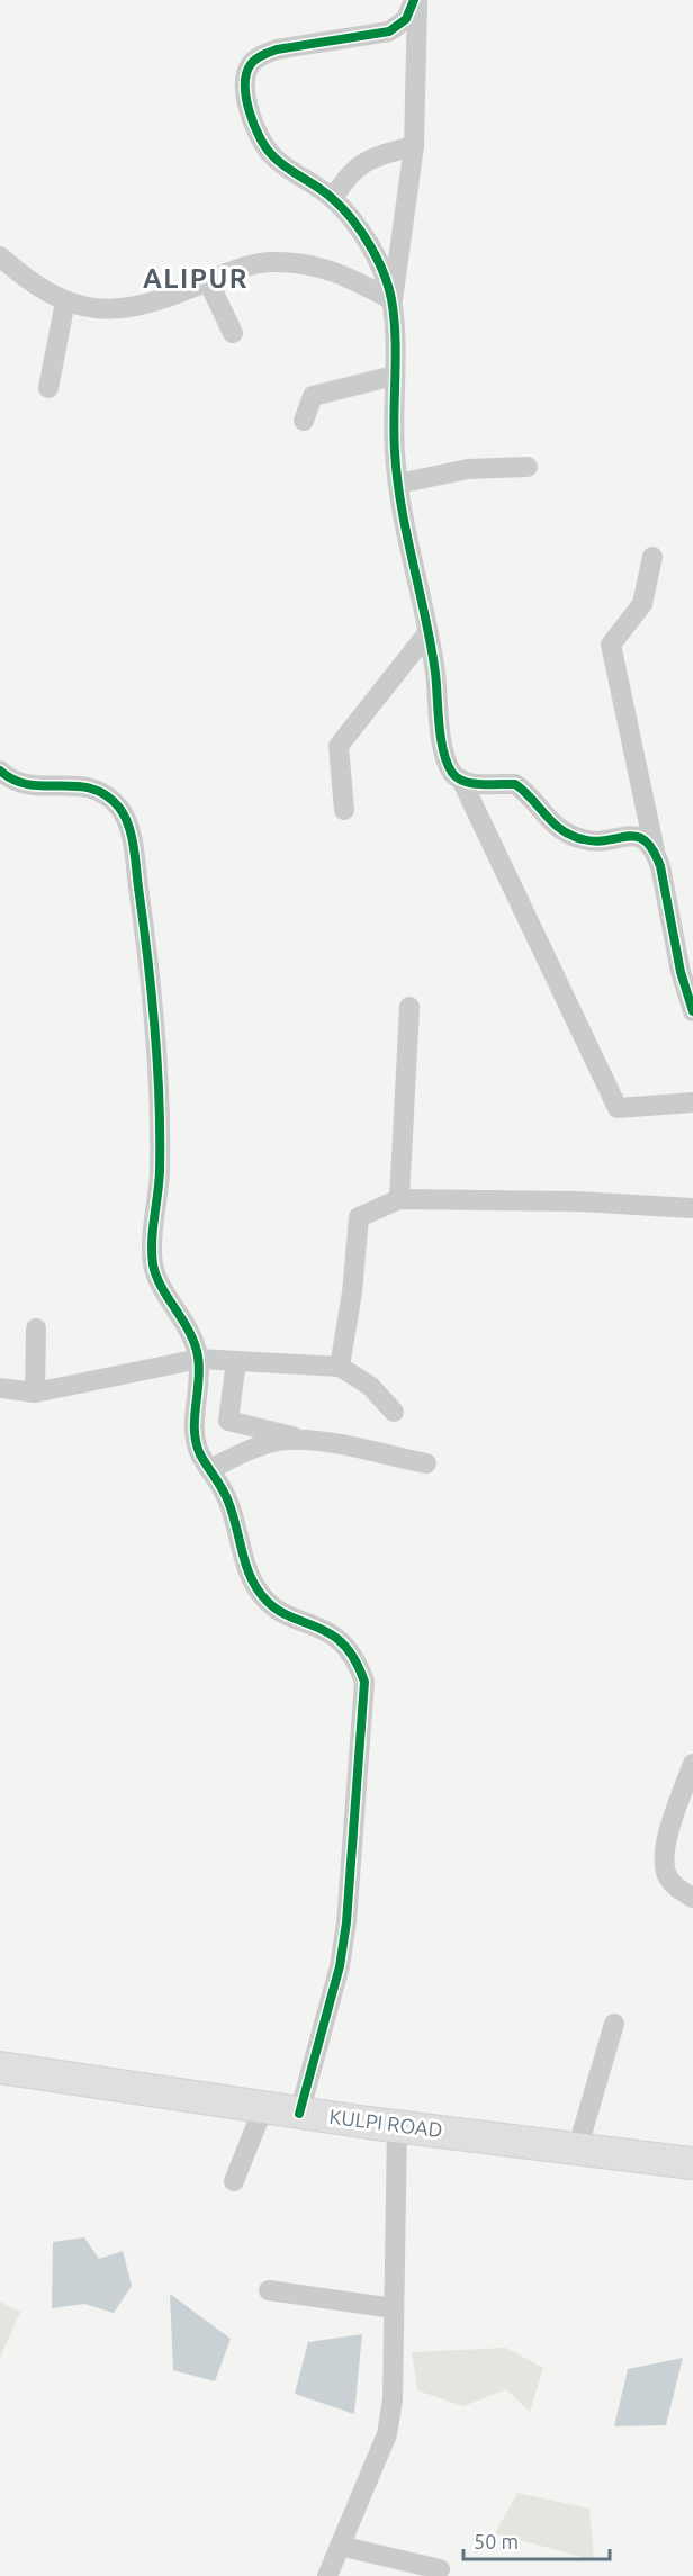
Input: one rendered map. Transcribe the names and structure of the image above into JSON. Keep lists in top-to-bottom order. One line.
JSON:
{"streets":{"main road":["KULPI ROAD"]},"districts":["ALIPUR"],"scale_bar":"50 m"}
